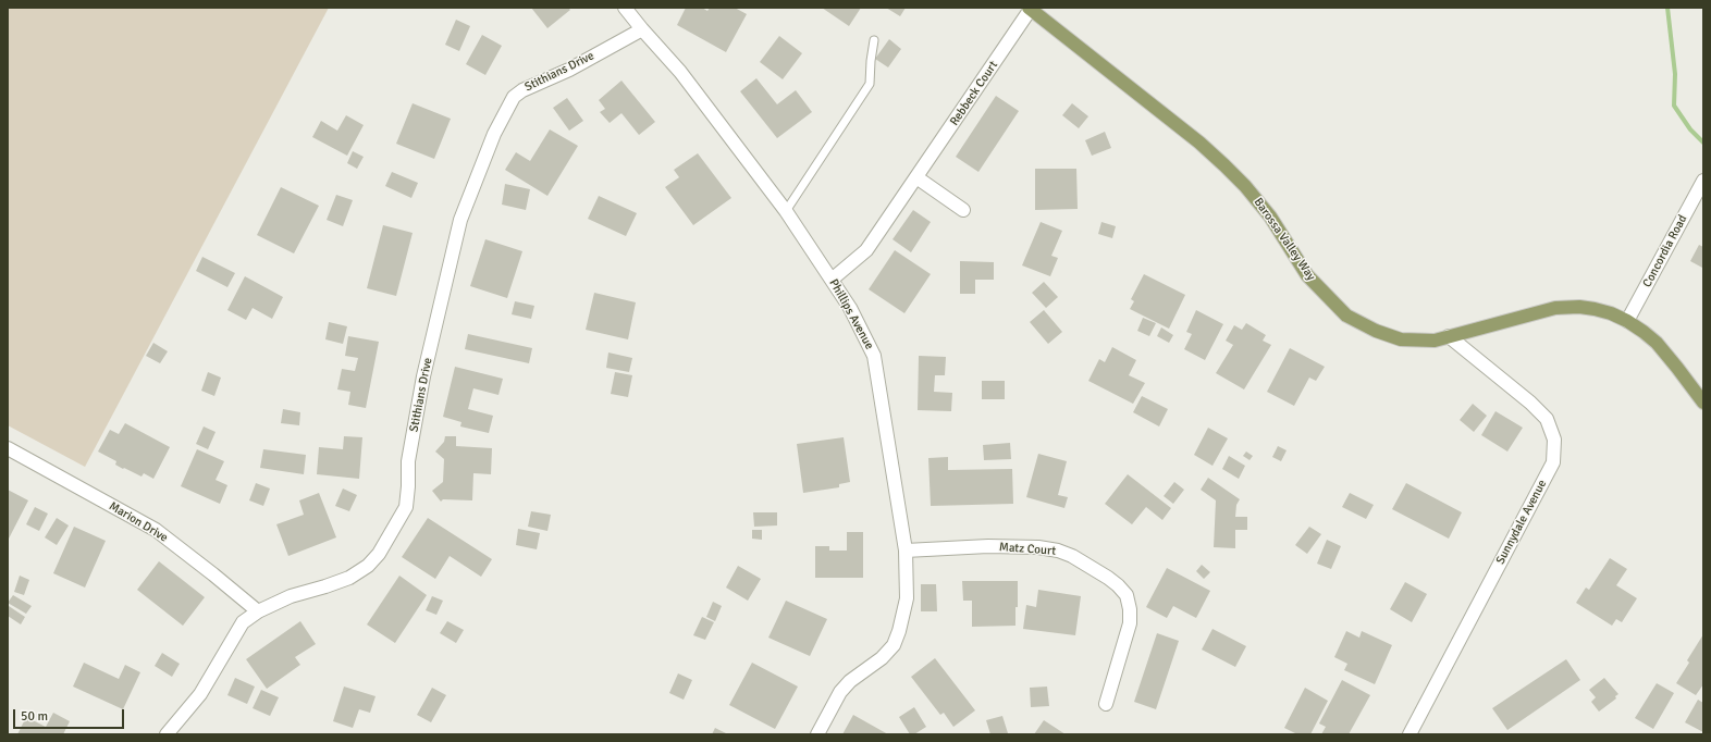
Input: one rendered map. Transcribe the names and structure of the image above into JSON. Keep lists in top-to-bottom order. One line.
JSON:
{"streets":{"main road":["Barossa Valley Way"],"street":["Stithians Drive","Rebbeck Court","Concordia Road","Phillips Avenue","Marion Drive","Sunnydale Avenue","Matz Court"]},"crossings":[["Stithians Drive","Phillips Avenue"],["Stithians Drive","Marion Drive"],["Rebbeck Court","Barossa Valley Way"],["Rebbeck Court","Phillips Avenue"],["Barossa Valley Way","Concordia Road"],["Barossa Valley Way","Sunnydale Avenue"],["Phillips Avenue","Matz Court"]],"scale_bar":"50 m"}
